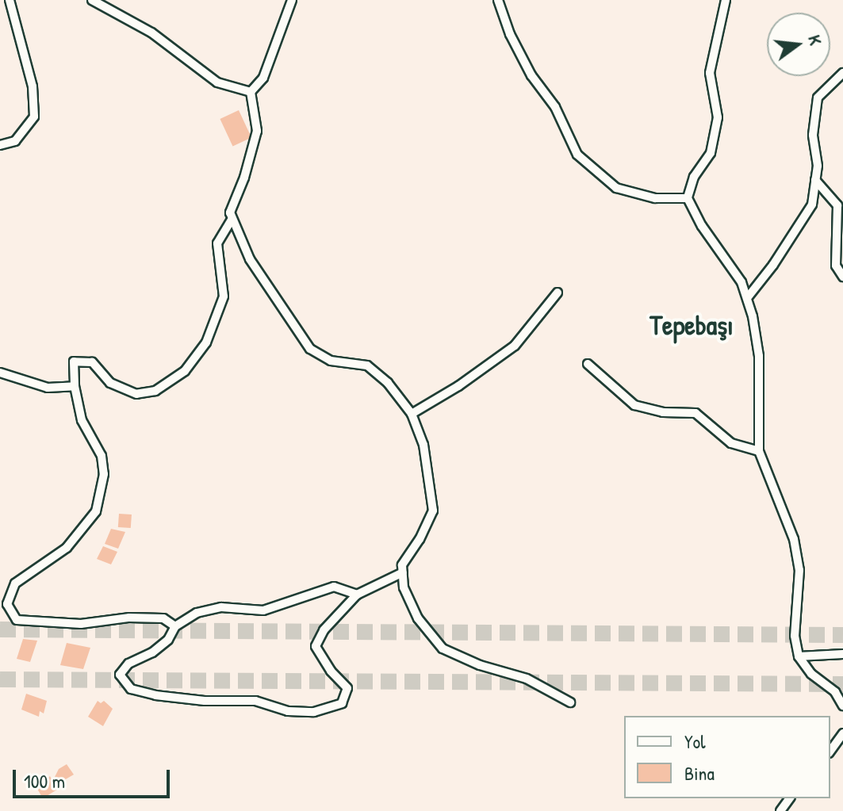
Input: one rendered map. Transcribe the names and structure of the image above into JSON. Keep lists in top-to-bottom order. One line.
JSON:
{"districts":["Tepebaşı"],"legend":["Yol","Bina"],"scale_bar":"100 m","north":"right"}
